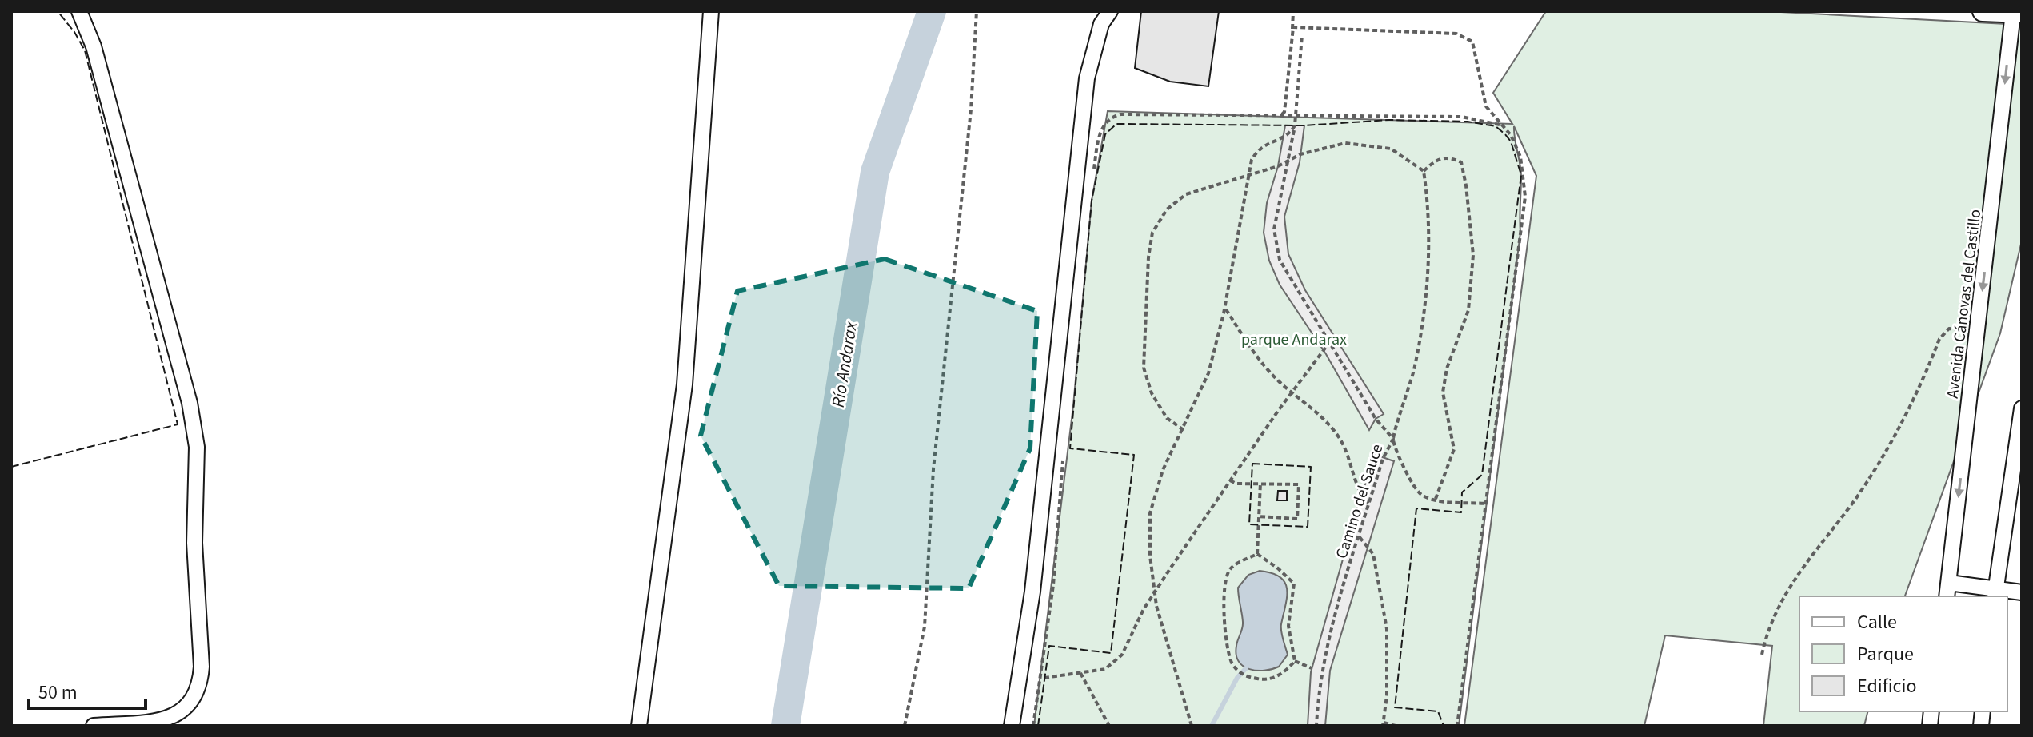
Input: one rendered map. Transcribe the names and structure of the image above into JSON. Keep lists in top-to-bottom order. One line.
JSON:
{"streets":{"street":["Avenida Cánovas del Castillo"],"path":["Camino del Sauce"]},"water":["Río Andarax"],"parks":["parque Andarax"],"legend":["Calle","Parque","Edificio"],"scale_bar":"50 m"}
